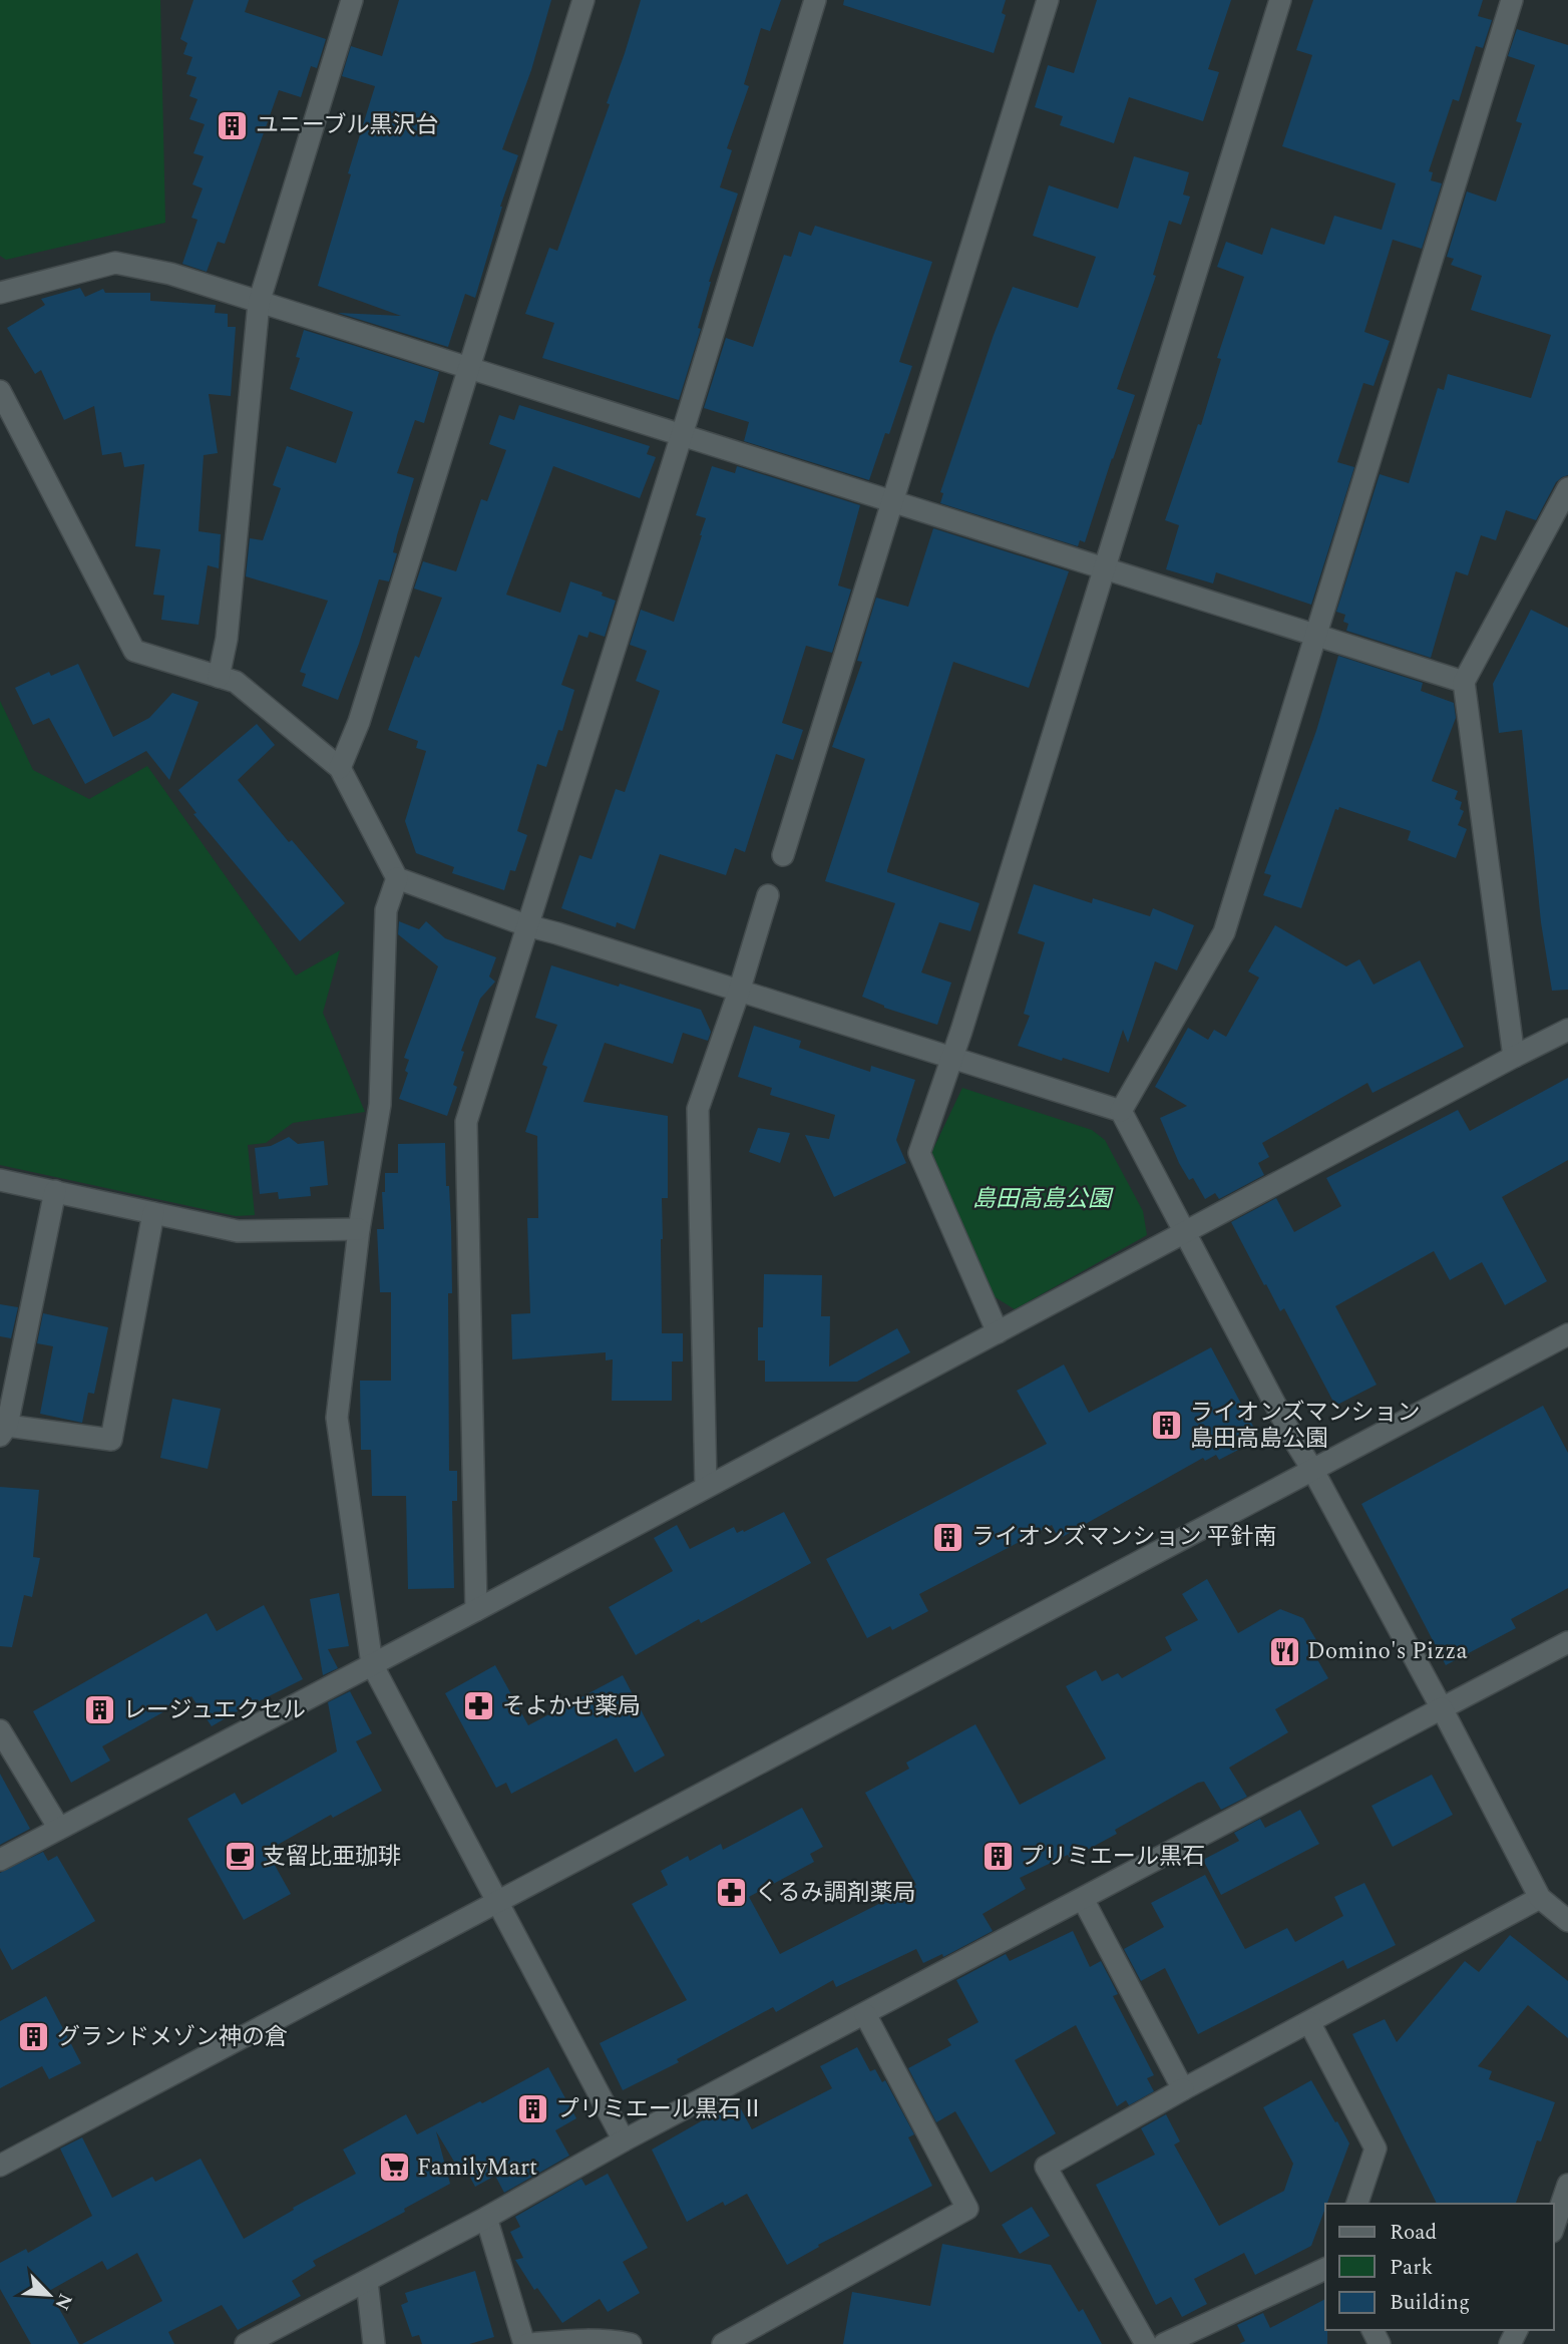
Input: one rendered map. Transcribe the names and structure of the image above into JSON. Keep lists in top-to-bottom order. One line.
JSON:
{"parks":["島田高島公園"],"places":{"building":["ユニーブル黒沢台","ライオンズマンション 島田高島公園","ライオンズマンション 平針南","レージュエクセル","プリミエール黒石","グランドメゾン神の倉","プリミエール黒石Ⅱ"],"restaurant":["Domino's Pizza"],"pharmacy":["そよかぜ薬局","くるみ調剤薬局"],"cafe":["支留比亜珈琲"],"supermarket":["FamilyMart"]},"legend":["Road","Park","Building"],"north":"bottom right"}
